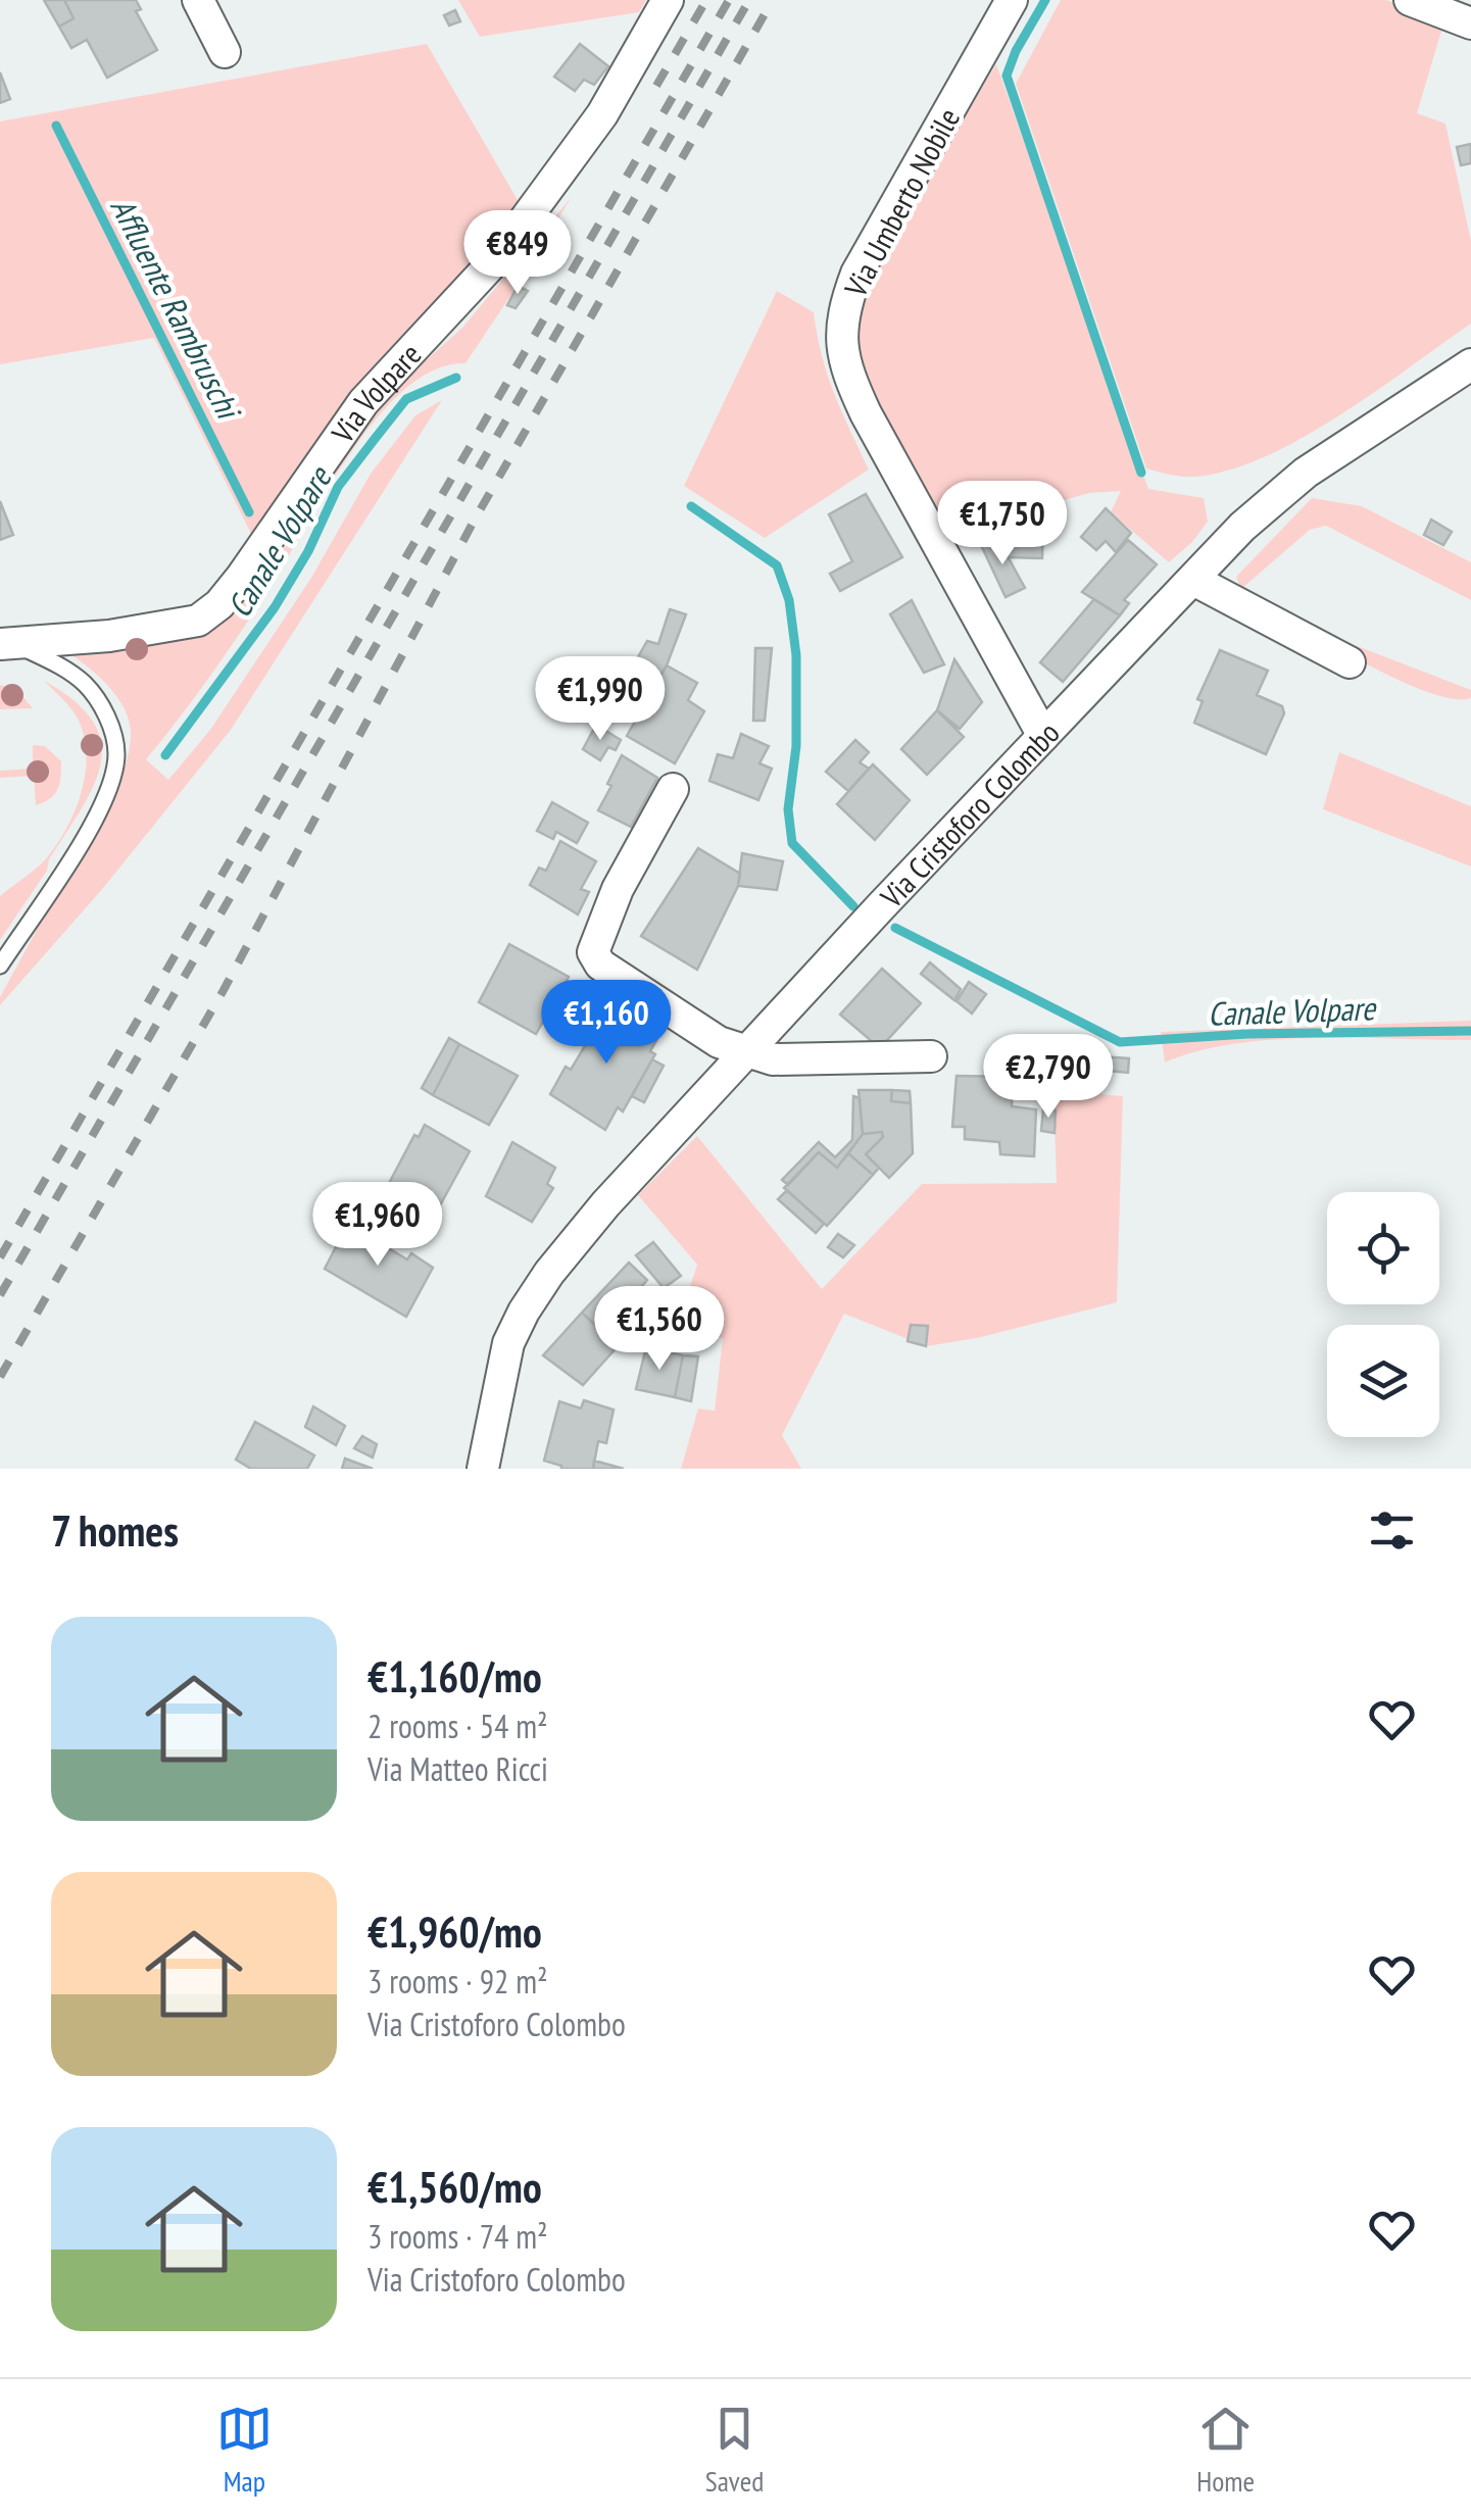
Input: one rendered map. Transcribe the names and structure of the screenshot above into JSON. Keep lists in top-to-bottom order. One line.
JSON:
{"streets":{"street":["Via Umberto Nobile","Via Volpare","Via Cristoforo Colombo"]},"crossings":[["Via Umberto Nobile","Via Cristoforo Colombo"]],"water":["Affluente Rambruschi","Canale Volpare"],"page":{"price":["€849","€1,750","€1,990","€1,160","€2,790","€1,960","€1,560"],"heading":"7 homes","list":[{"name":"€1,160/mo","note":"2 rooms · 54 m² · Via Matteo Ricci"},{"name":"€1,960/mo","note":"3 rooms · 92 m² · Via Cristoforo Colombo"},{"name":"€1,560/mo","note":"3 rooms · 74 m² · Via Cristoforo Colombo"}],"tabs":["Map","Saved","Home"]}}
